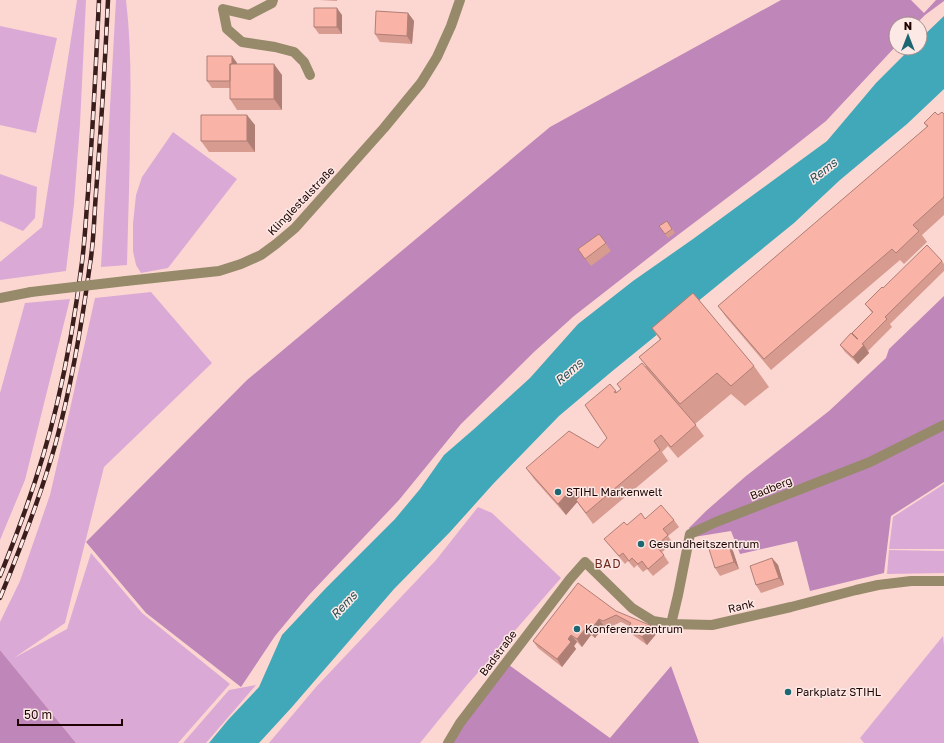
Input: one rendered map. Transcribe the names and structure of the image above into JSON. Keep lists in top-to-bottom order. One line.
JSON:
{"streets":{"street":["Klinglestalstraße","Badberg","Rank","Badstraße"]},"crossings":[["Badberg","Rank"],["Rank","Badstraße"]],"districts":["BAD"],"water":["Rems"],"places":["STIHL Markenwelt","Gesundheitszentrum","Konferenzzentrum","Parkplatz STIHL"],"scale_bar":"50 m","north":"top"}
